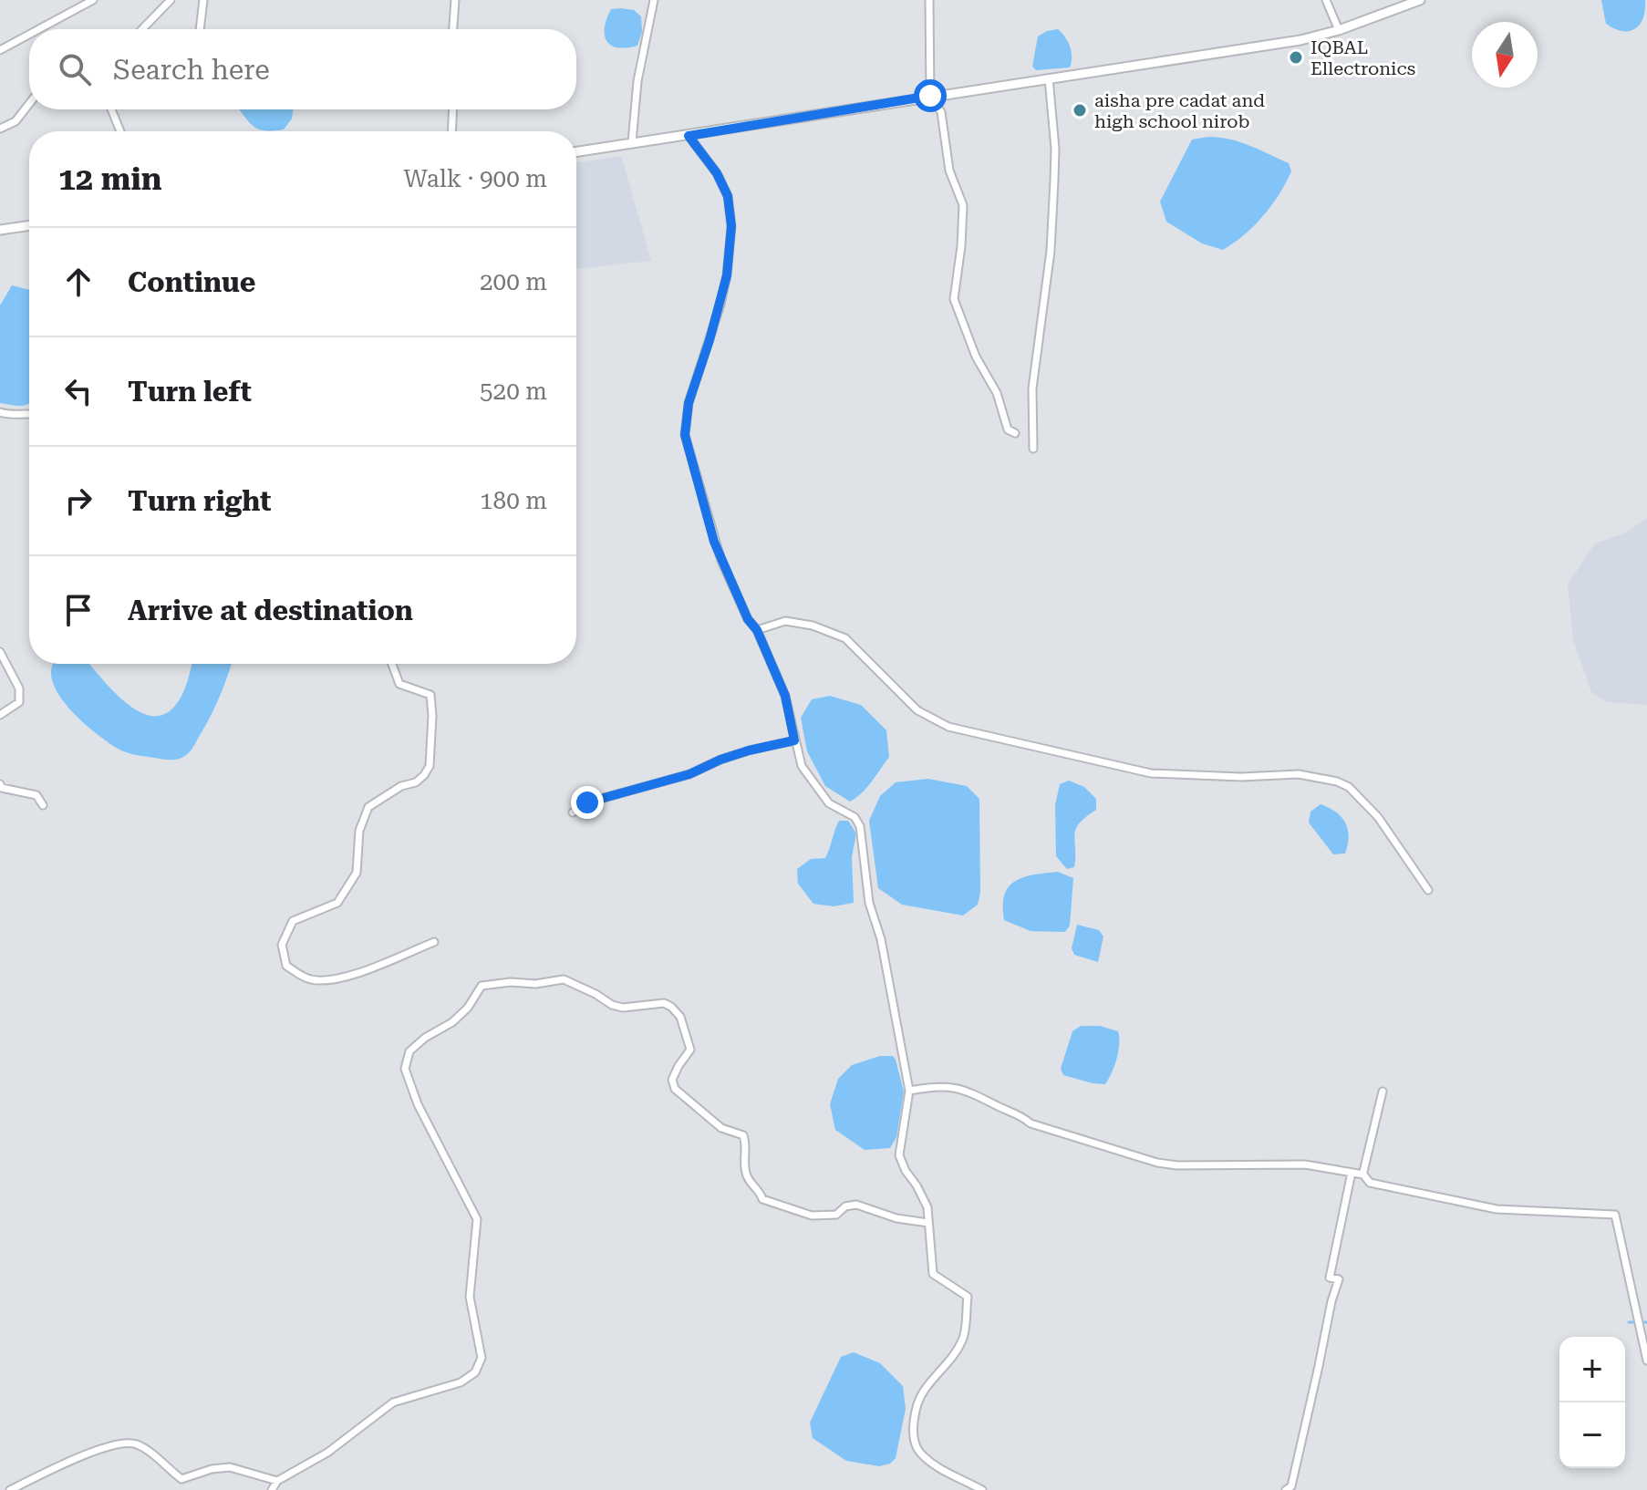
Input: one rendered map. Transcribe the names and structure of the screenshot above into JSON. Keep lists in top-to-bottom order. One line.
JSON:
{"places":["IQBAL Ellectronics","aisha pre cadat and high school nirob"],"north":"bottom","page":{"search":"Search here","heading":["12 min","Walk · 900 m"],"list":[["Continue","200 m"],["Turn left","520 m"],["Turn right","180 m"],"Arrive at destination"],"map_buttons":["+","−"]}}
